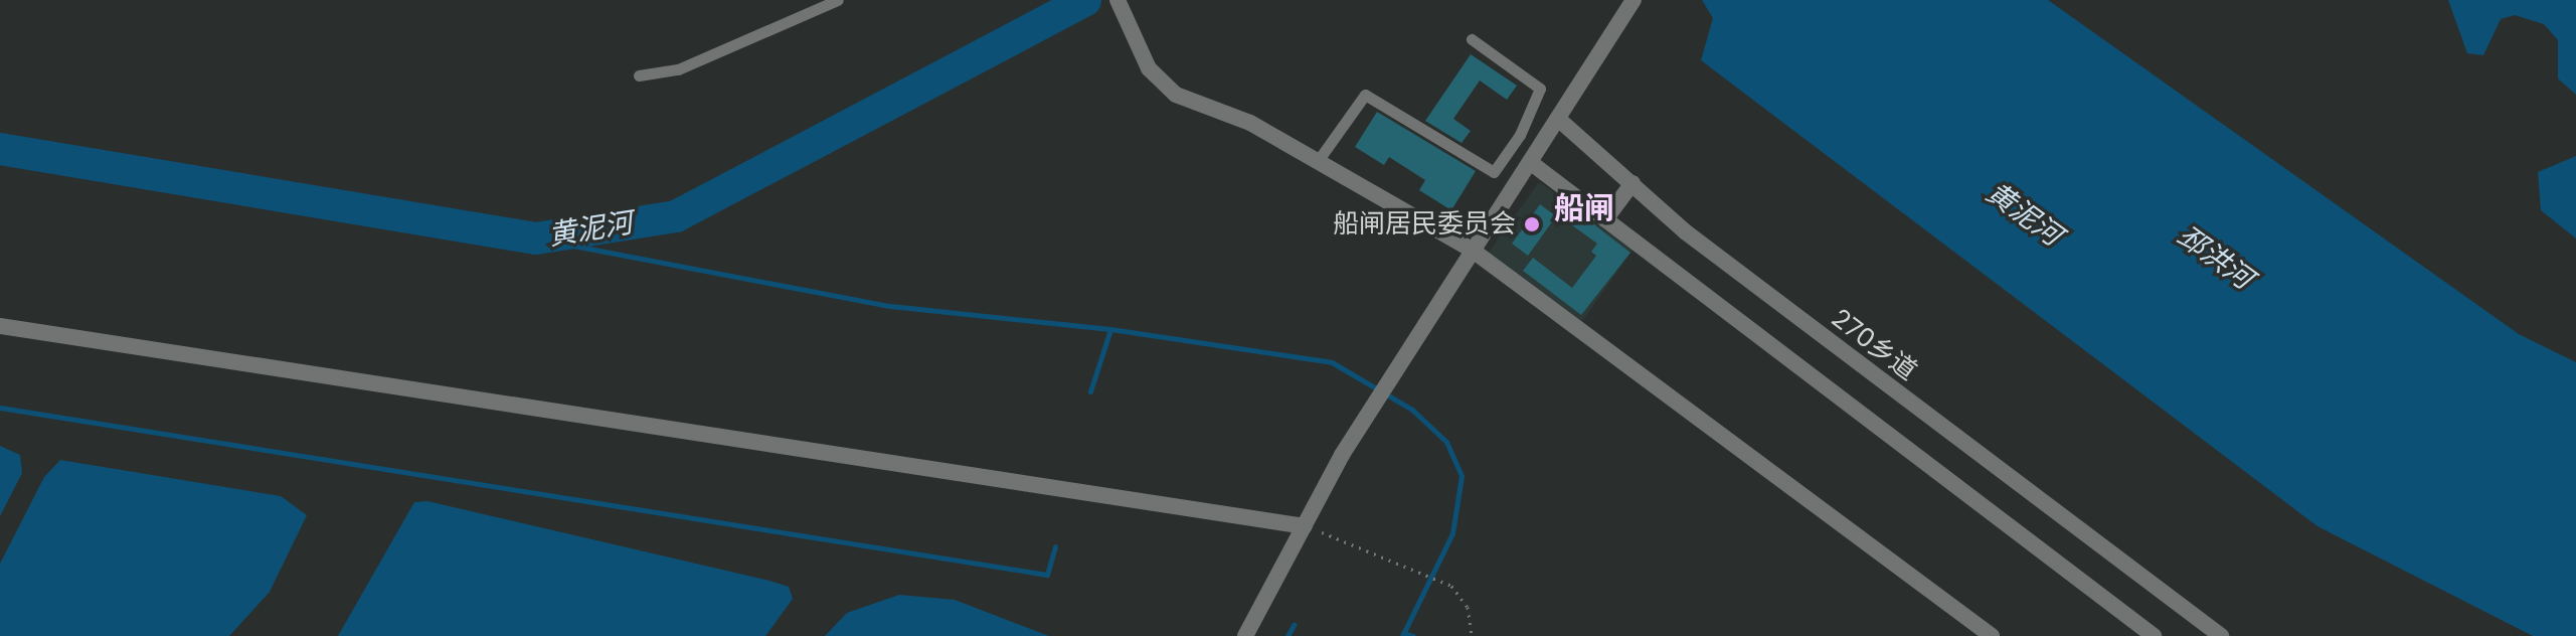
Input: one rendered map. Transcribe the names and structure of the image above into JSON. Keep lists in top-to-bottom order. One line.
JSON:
{"streets":{"street":["270乡道"]},"districts":["船闸"],"water":["黄泥河","邳洪河"],"places":["船闸居民委员会"]}
